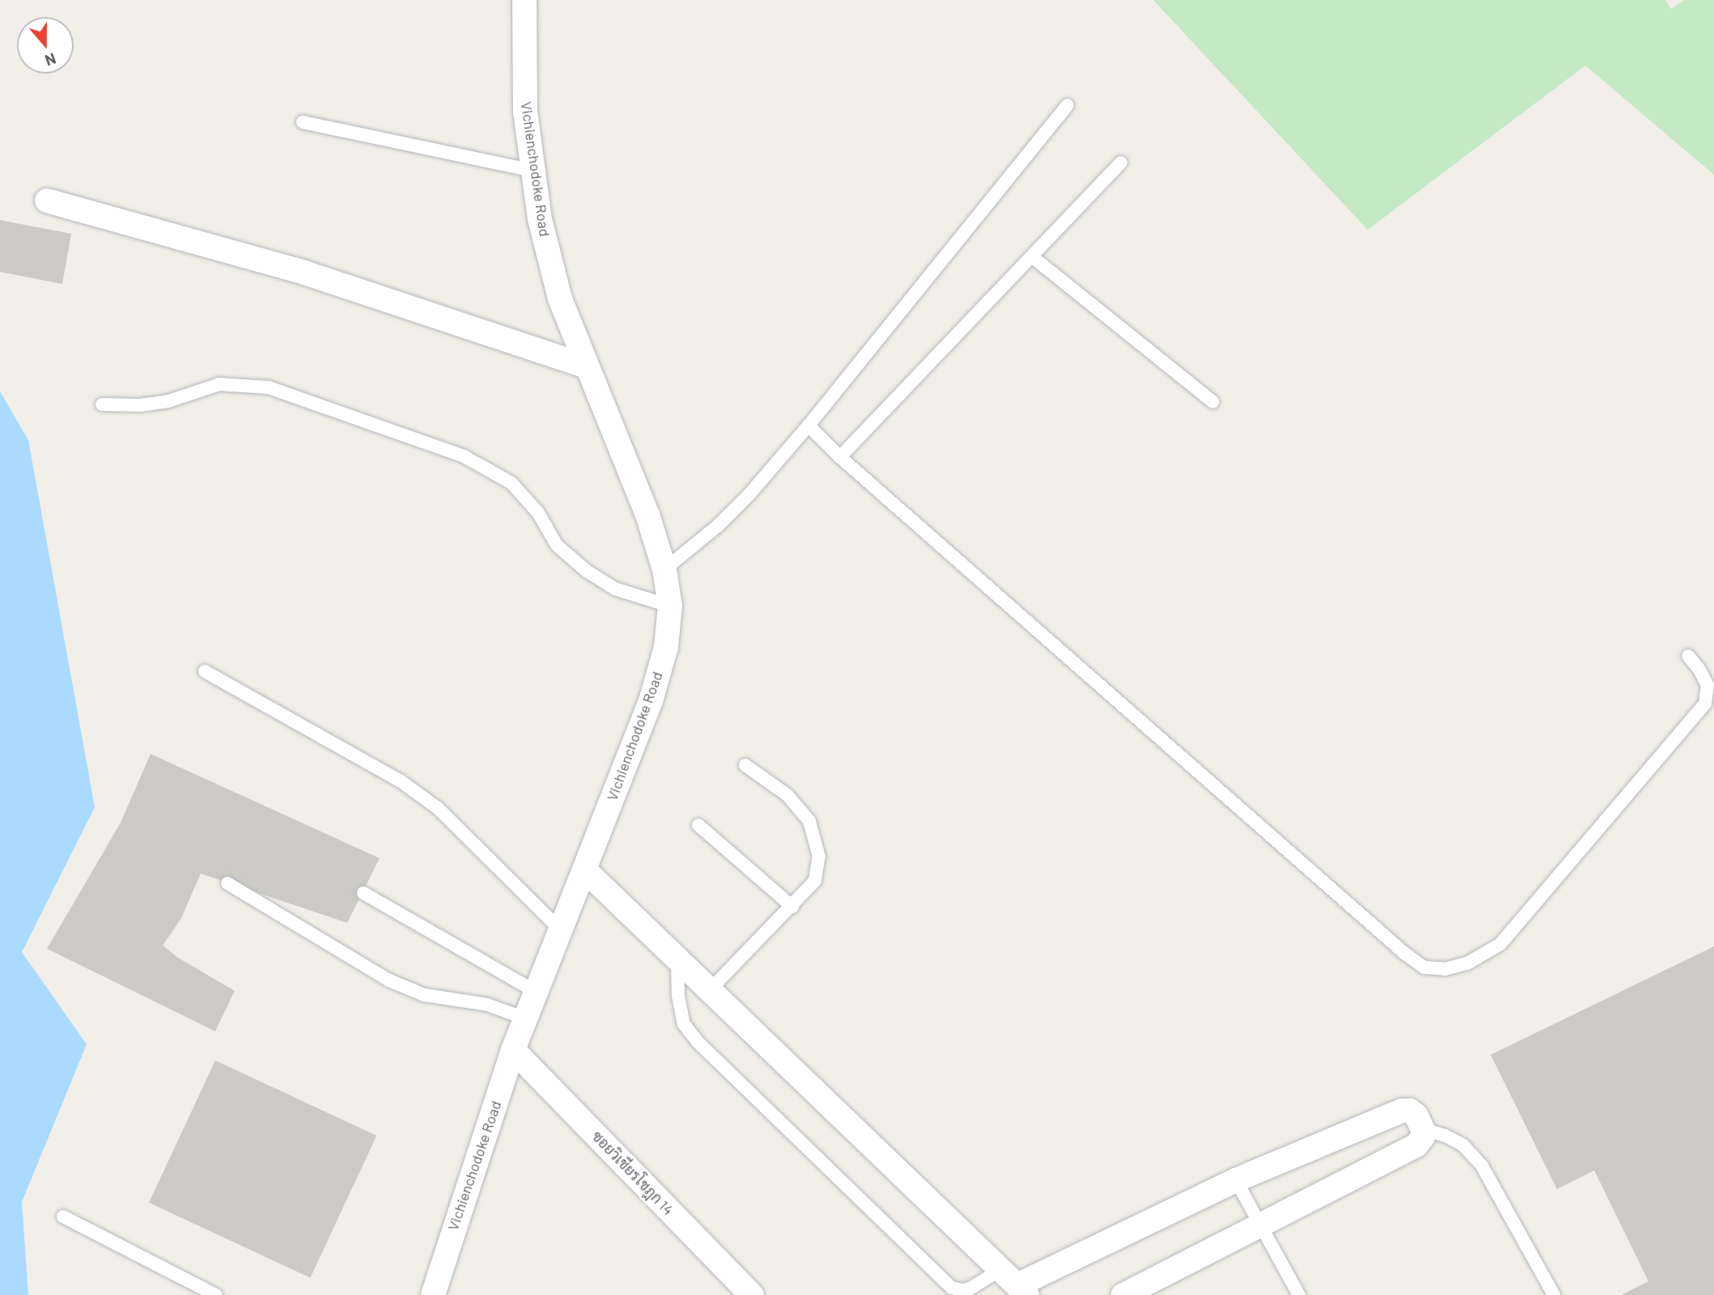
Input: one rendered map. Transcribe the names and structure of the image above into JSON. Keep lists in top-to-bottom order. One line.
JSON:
{"streets":{"street":["Vichienchodoke Road","ซอยวิเชียรโชฎก 14"]},"crossings":[["Vichienchodoke Road","ซอยวิเชียรโชฎก 14"]],"north":"bottom"}
